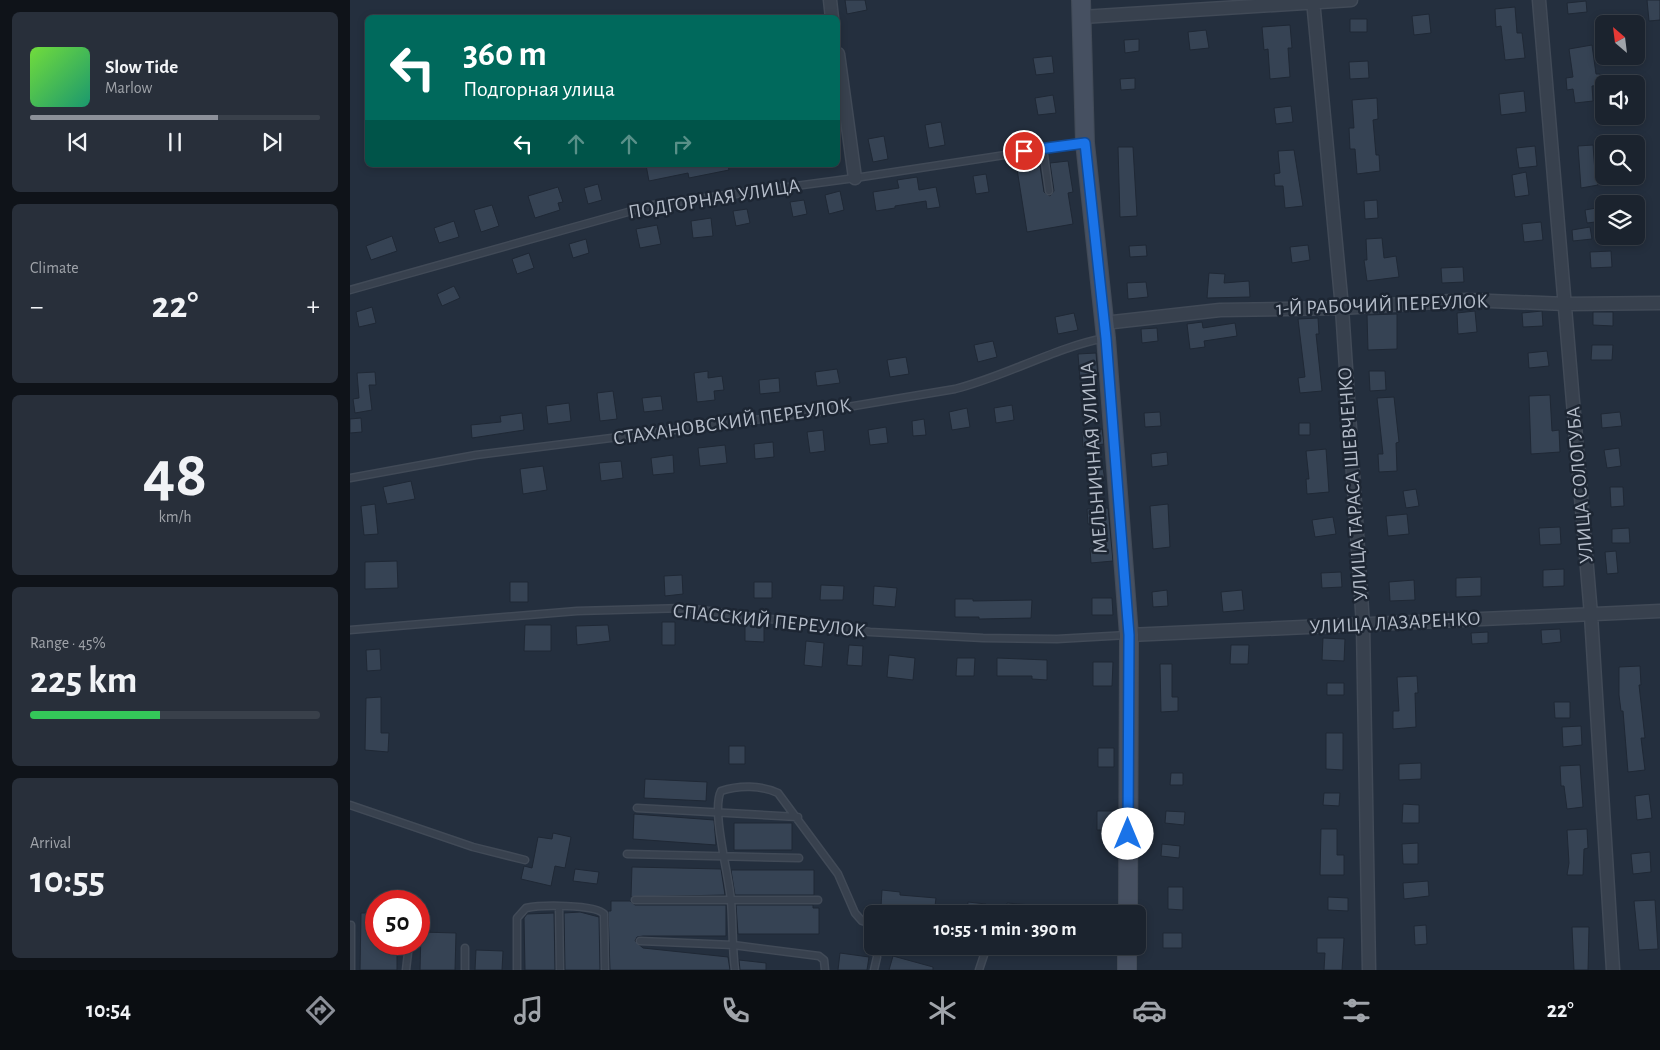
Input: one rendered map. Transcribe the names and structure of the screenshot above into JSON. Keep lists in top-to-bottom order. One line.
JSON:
{"streets":{"main road":["МЕЛЬНИЧНАЯ УЛИЦА"],"street":["1-Й РАБОЧИЙ ПЕРЕУЛОК","УЛИЦА ТАРАСА ШЕВЧЕНКО","УЛИЦА СОЛОГУБА","УЛИЦА ЛАЗАРЕНКО"],"lane":["ПОДГОРНАЯ УЛИЦА","СТАХАНОВСКИЙ ПЕРЕУЛОК","СПАССКИЙ ПЕРЕУЛОК"]},"crossings":[["ПОДГОРНАЯ УЛИЦА","МЕЛЬНИЧНАЯ УЛИЦА"],["1-Й РАБОЧИЙ ПЕРЕУЛОК","СТАХАНОВСКИЙ ПЕРЕУЛОК"],["1-Й РАБОЧИЙ ПЕРЕУЛОК","МЕЛЬНИЧНАЯ УЛИЦА"],["1-Й РАБОЧИЙ ПЕРЕУЛОК","УЛИЦА ТАРАСА ШЕВЧЕНКО"],["1-Й РАБОЧИЙ ПЕРЕУЛОК","УЛИЦА СОЛОГУБА"],["СТАХАНОВСКИЙ ПЕРЕУЛОК","МЕЛЬНИЧНАЯ УЛИЦА"],["МЕЛЬНИЧНАЯ УЛИЦА","СПАССКИЙ ПЕРЕУЛОК"],["МЕЛЬНИЧНАЯ УЛИЦА","УЛИЦА ЛАЗАРЕНКО"],["УЛИЦА ТАРАСА ШЕВЧЕНКО","УЛИЦА ЛАЗАРЕНКО"],["УЛИЦА СОЛОГУБА","УЛИЦА ЛАЗАРЕНКО"],["СПАССКИЙ ПЕРЕУЛОК","УЛИЦА ЛАЗАРЕНКО"]],"north":"top left","page":{"turn":["360 m","Подгорная улица"],"song":["Slow Tide","Marlow"],"tile":["Climate",["48","km/h"],["Range · 45%","225 km"],["Arrival","10:55"]],"heat":["−","22°","+"],"limit":"50","trip":"10:55 · 1 min · 390 m","tabs":["10:54","22°"]}}
